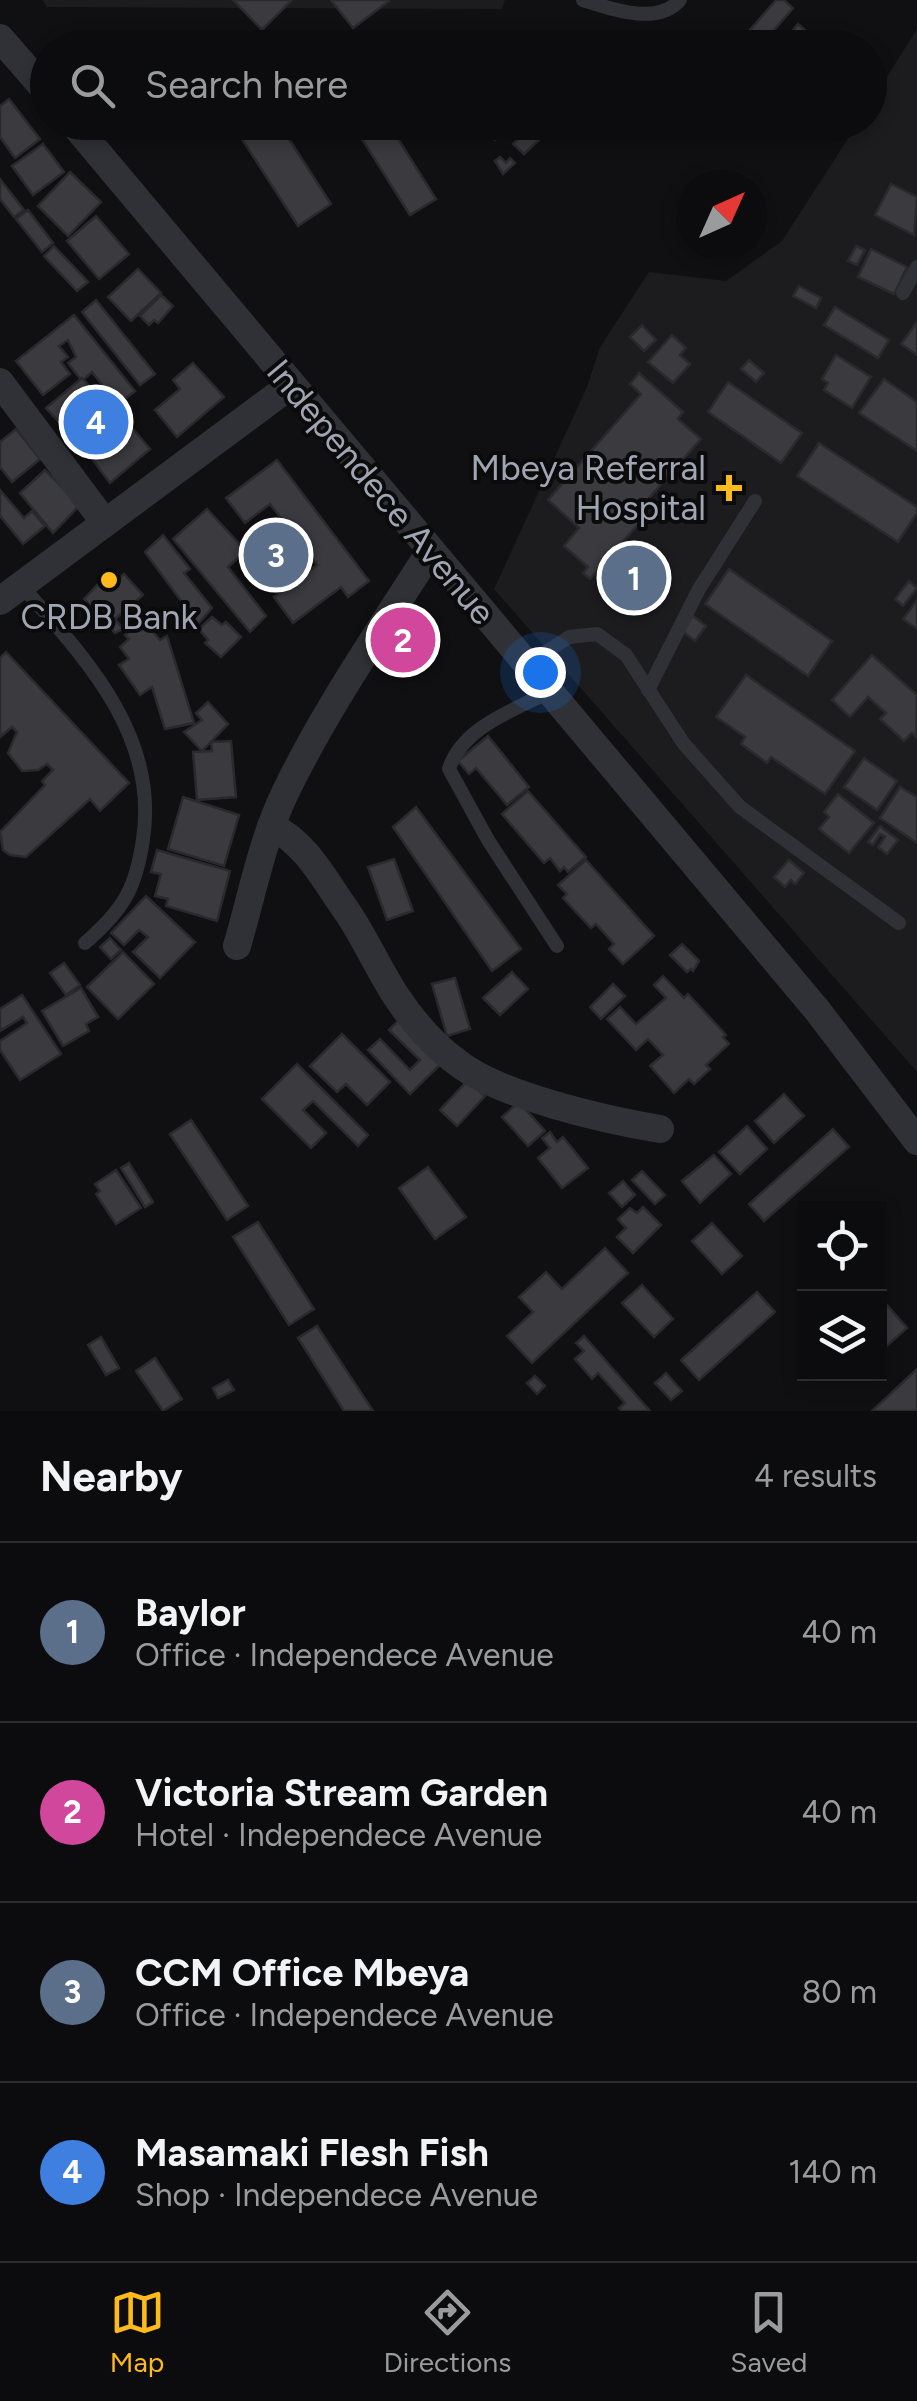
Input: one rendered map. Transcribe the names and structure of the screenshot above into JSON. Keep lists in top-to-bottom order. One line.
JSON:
{"streets":{"street":["Independece Avenue"]},"places":{"health":["Mbeya Referral Hospital"],"other":["CRDB Bank"]},"north":"top right","page":{"search":"Search here","pins":["4","3","1","2"],"heading":["Nearby","4 results"],"list":[{"mark":"1","name":"Baylor","note":"Office · Independece Avenue","value":"40 m"},{"mark":"2","name":"Victoria Stream Garden","note":"Hotel · Independece Avenue","value":"40 m"},{"mark":"3","name":"CCM Office Mbeya","note":"Office · Independece Avenue","value":"80 m"},{"mark":"4","name":"Masamaki Flesh Fish","note":"Shop · Independece Avenue","value":"140 m"}],"nav":["Map","Directions","Saved"]}}
